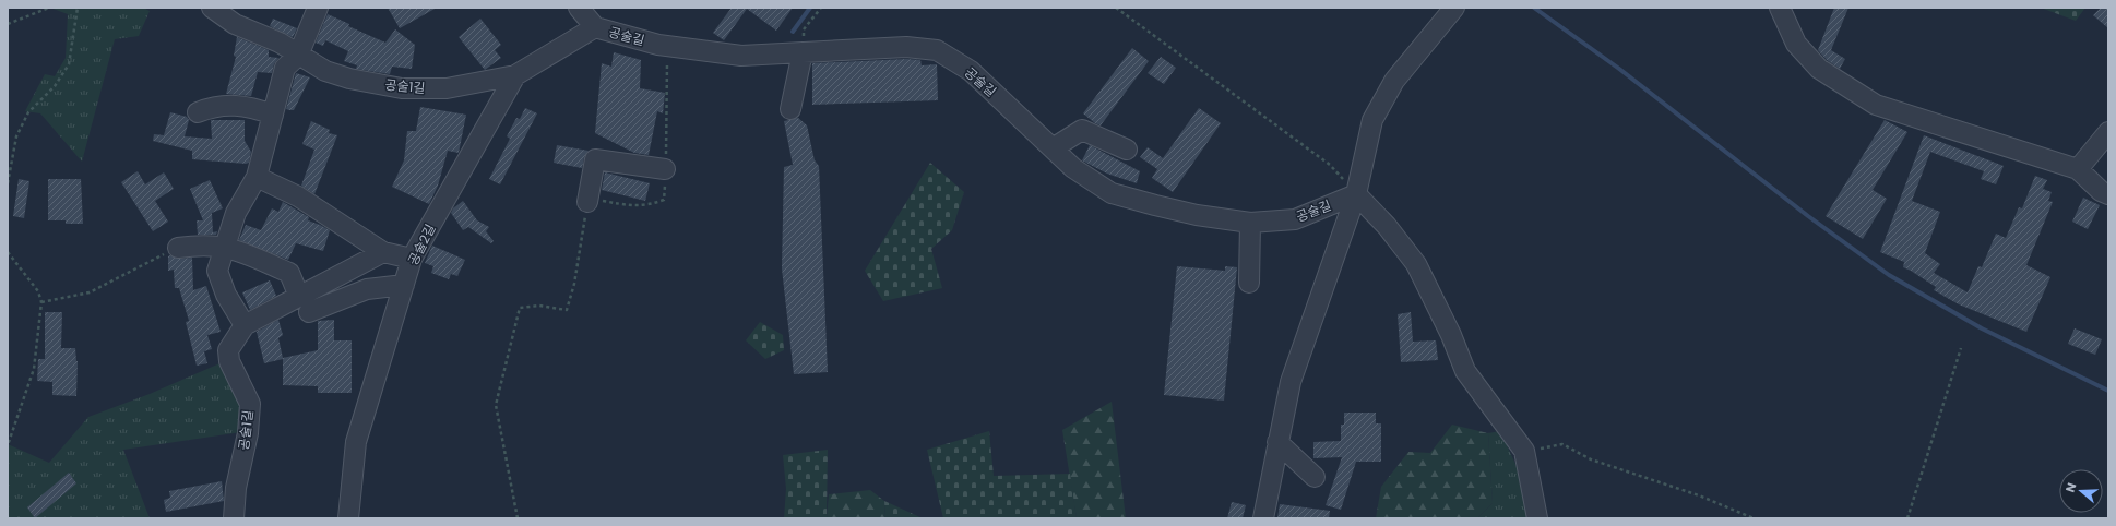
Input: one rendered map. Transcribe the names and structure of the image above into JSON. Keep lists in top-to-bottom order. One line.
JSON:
{"streets":{"street":["공술길","공술1길","공술2길"]},"crossings":[["공술길","공술2길"],["공술1길","공술2길"]],"north":"left"}
